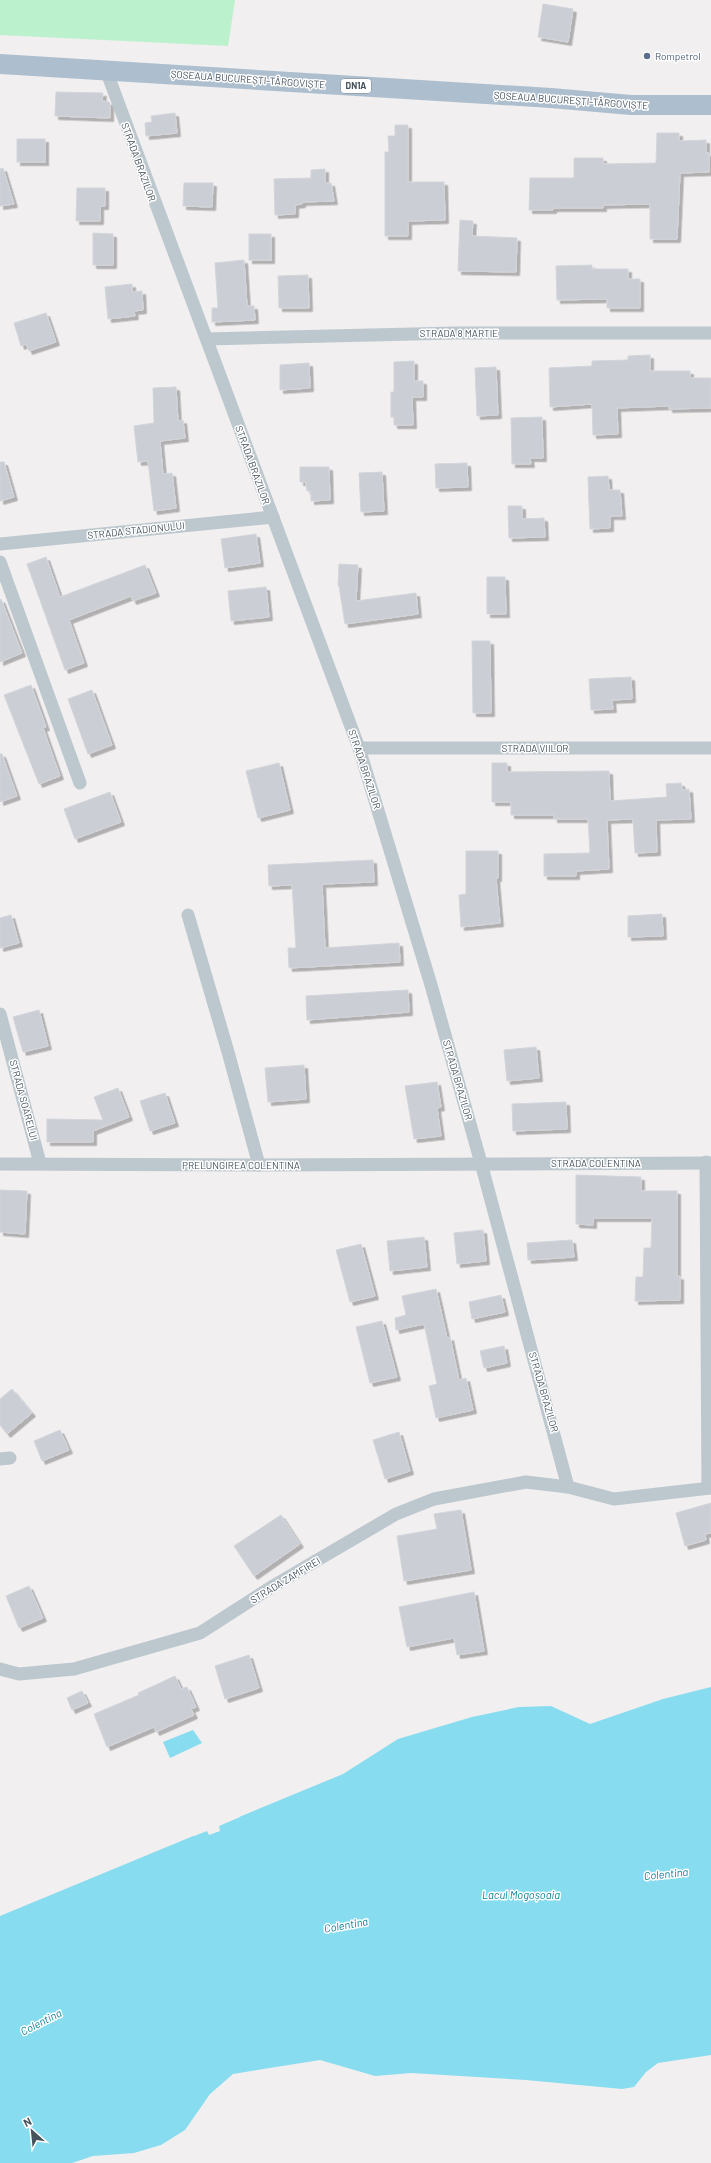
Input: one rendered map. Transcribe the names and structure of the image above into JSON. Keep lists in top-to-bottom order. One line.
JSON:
{"streets":{"main road":["ȘOSEAUA BUCUREȘTI-TÂRGOVIȘTE","DN1A"],"street":["STRADA BRAZILOR","STRADA 8 MARTIE","STRADA STADIONULUI","STRADA VIILOR","STRADA SOARELUI","STRADA COLENTINA","PRELUNGIREA COLENTINA","STRADA ZAMFIREI"]},"crossings":[["ȘOSEAUA BUCUREȘTI-TÂRGOVIȘTE","STRADA BRAZILOR"],["STRADA BRAZILOR","STRADA 8 MARTIE"],["STRADA BRAZILOR","STRADA STADIONULUI"],["STRADA BRAZILOR","STRADA VIILOR"],["STRADA BRAZILOR","STRADA COLENTINA"],["STRADA BRAZILOR","PRELUNGIREA COLENTINA"],["STRADA BRAZILOR","STRADA ZAMFIREI"],["STRADA SOARELUI","PRELUNGIREA COLENTINA"],["STRADA COLENTINA","PRELUNGIREA COLENTINA"]],"water":["Colentina","Lacul Mogoșoaia"],"places":["Rompetrol"],"north":"top left"}
